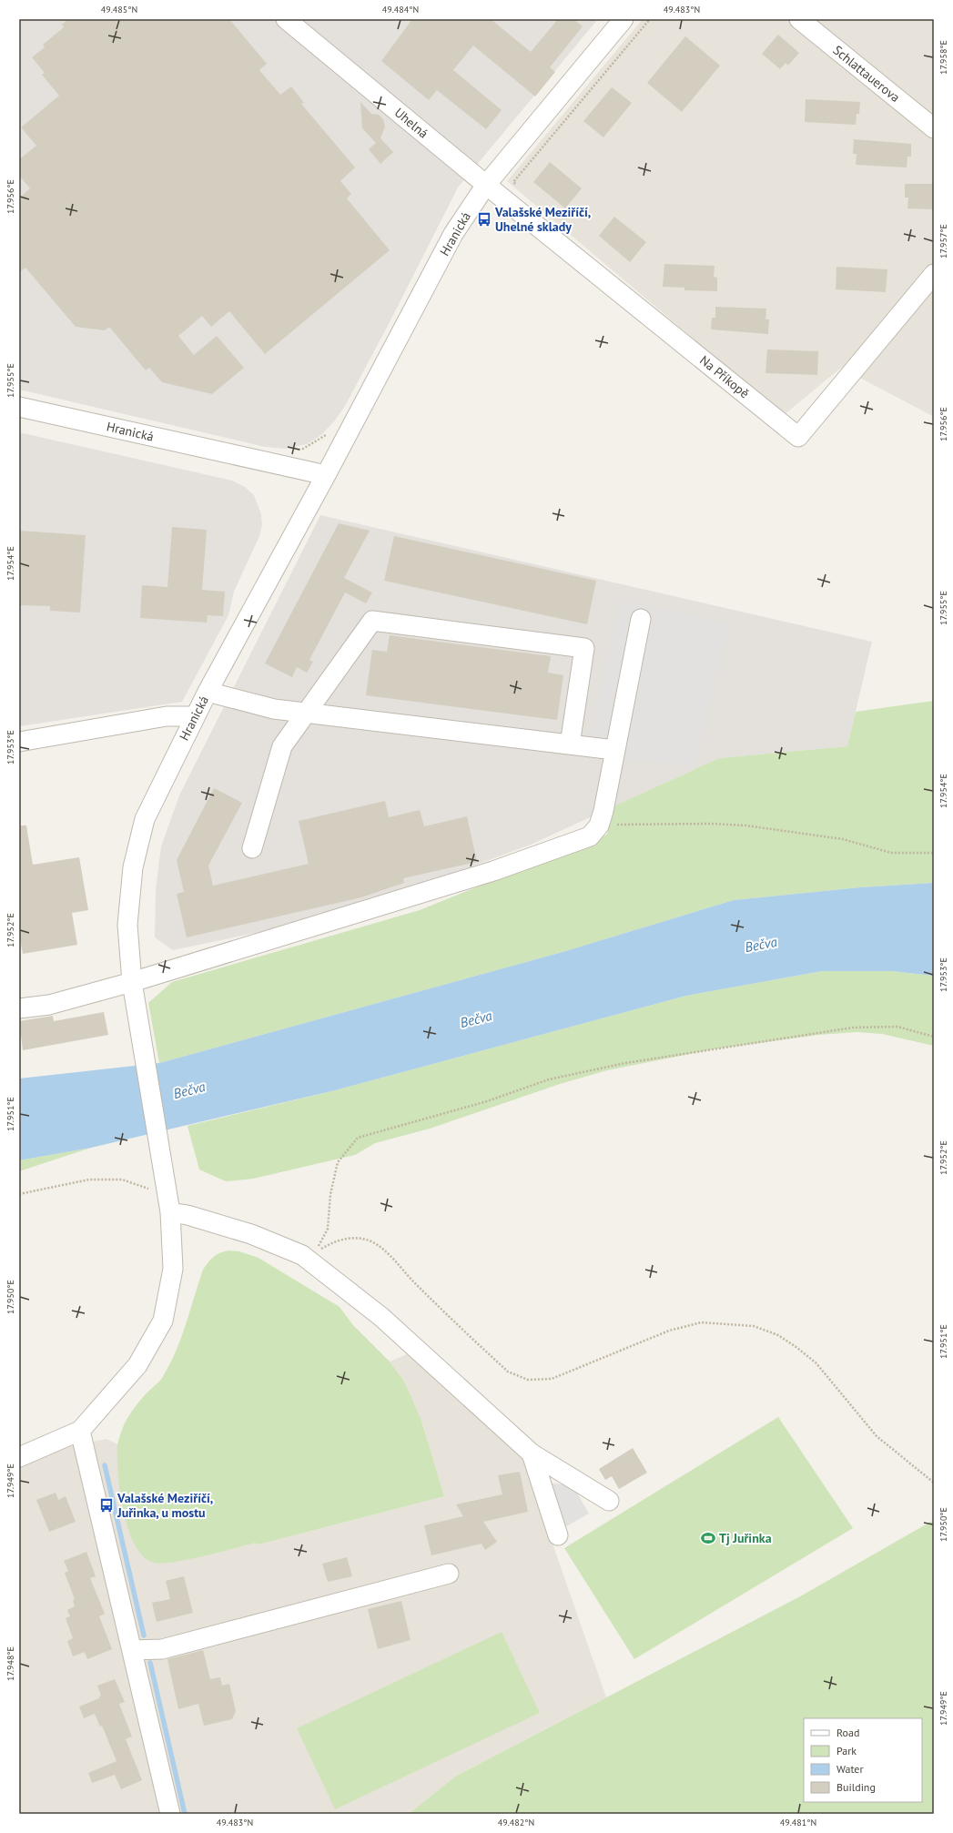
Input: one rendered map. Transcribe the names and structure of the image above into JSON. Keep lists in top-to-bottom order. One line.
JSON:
{"streets":{"street":["Schlattauerova","Uhelná","Hranická","Na Příkopě"]},"crossings":[["Uhelná","Hranická"],["Uhelná","Na Příkopě"],["Hranická","Na Příkopě"]],"water":["Bečva"],"places":{"bus stop":["Valašské Meziříčí, Uhelné sklady","Valašské Meziříčí, Juřinka, u mostu"],"sports":["Tj Juřinka"]},"legend":["Road","Park","Water","Building"],"coordinates":["49.485°N","49.484°N","49.483°N","17.958°E","17.956°E","17.957°E","17.955°E","17.954°E","17.953°E","17.952°E","17.951°E","17.950°E","17.949°E","17.948°E","49.482°N","49.481°N"]}
